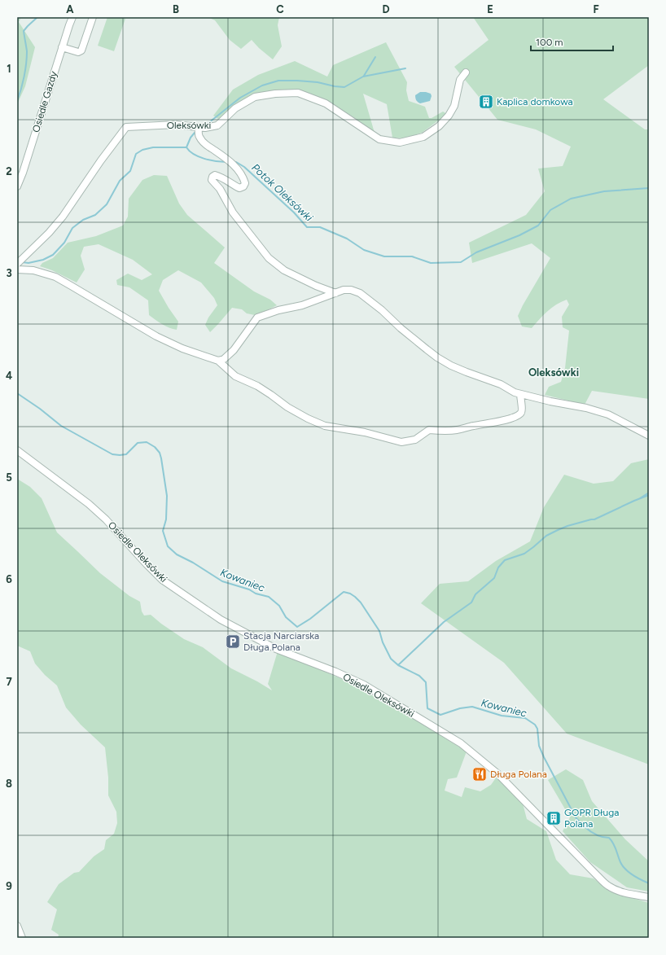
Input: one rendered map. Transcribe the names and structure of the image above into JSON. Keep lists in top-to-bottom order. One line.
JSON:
{"streets":{"street":["Osiedle Gazdy","Oleksówki","Osiedle Oleksówki"]},"districts":["Oleksówki"],"water":["Potok Oleksówki","Kowaniec"],"places":{"building":["Kaplica domkowa","GOPR Długa Polana"],"parking":["Stacja Narciarska Długa Polana"],"restaurant":["Długa Polana"]},"scale_bar":"100 m","grid":{"columns":["A","B","C","D","E","F"],"rows":["1","2","3","4","5","6","7","8","9"]}}
